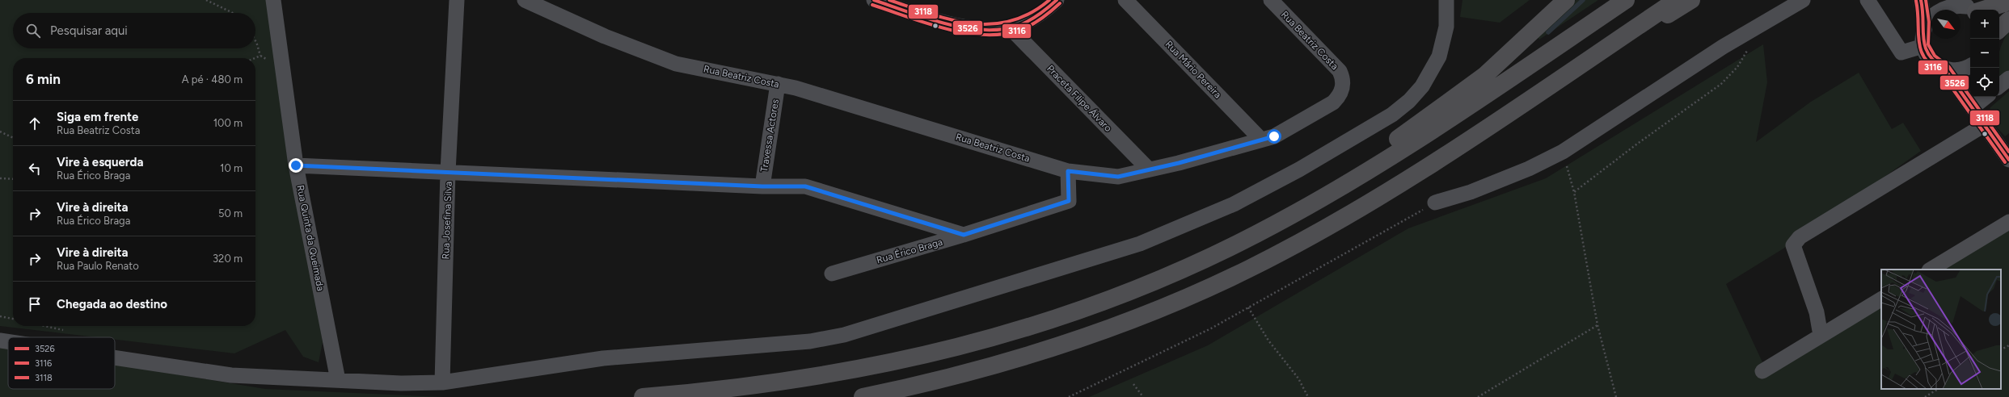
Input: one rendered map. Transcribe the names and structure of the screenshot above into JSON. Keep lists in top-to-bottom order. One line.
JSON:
{"streets":{"street":["Rua Beatriz Costa","Rua Mário Pereira","Praceta Filipe Álvaro","Travessa Actores","Rua Josefina Silva","Rua Quinta da Queimada","Rua Érico Braga"]},"crossings":[["Rua Beatriz Costa","Rua Mário Pereira"],["Rua Beatriz Costa","Praceta Filipe Álvaro"],["Rua Beatriz Costa","Travessa Actores"],["Rua Beatriz Costa","Rua Érico Braga"]],"lines":["transit line 3526","transit line 3118","transit line 3116"],"legend":["3526","3116","3118"],"north":"bottom right","page":{"map_buttons":["+","−"],"search":"Pesquisar aqui","heading":["6 min","A pé · 480 m"],"list":[["Siga em frente","Rua Beatriz Costa","100 m"],["Vire à esquerda","Rua Érico Braga","10 m"],["Vire à direita","Rua Érico Braga","50 m"],["Vire à direita","Rua Paulo Renato","320 m"],"Chegada ao destino"]}}
